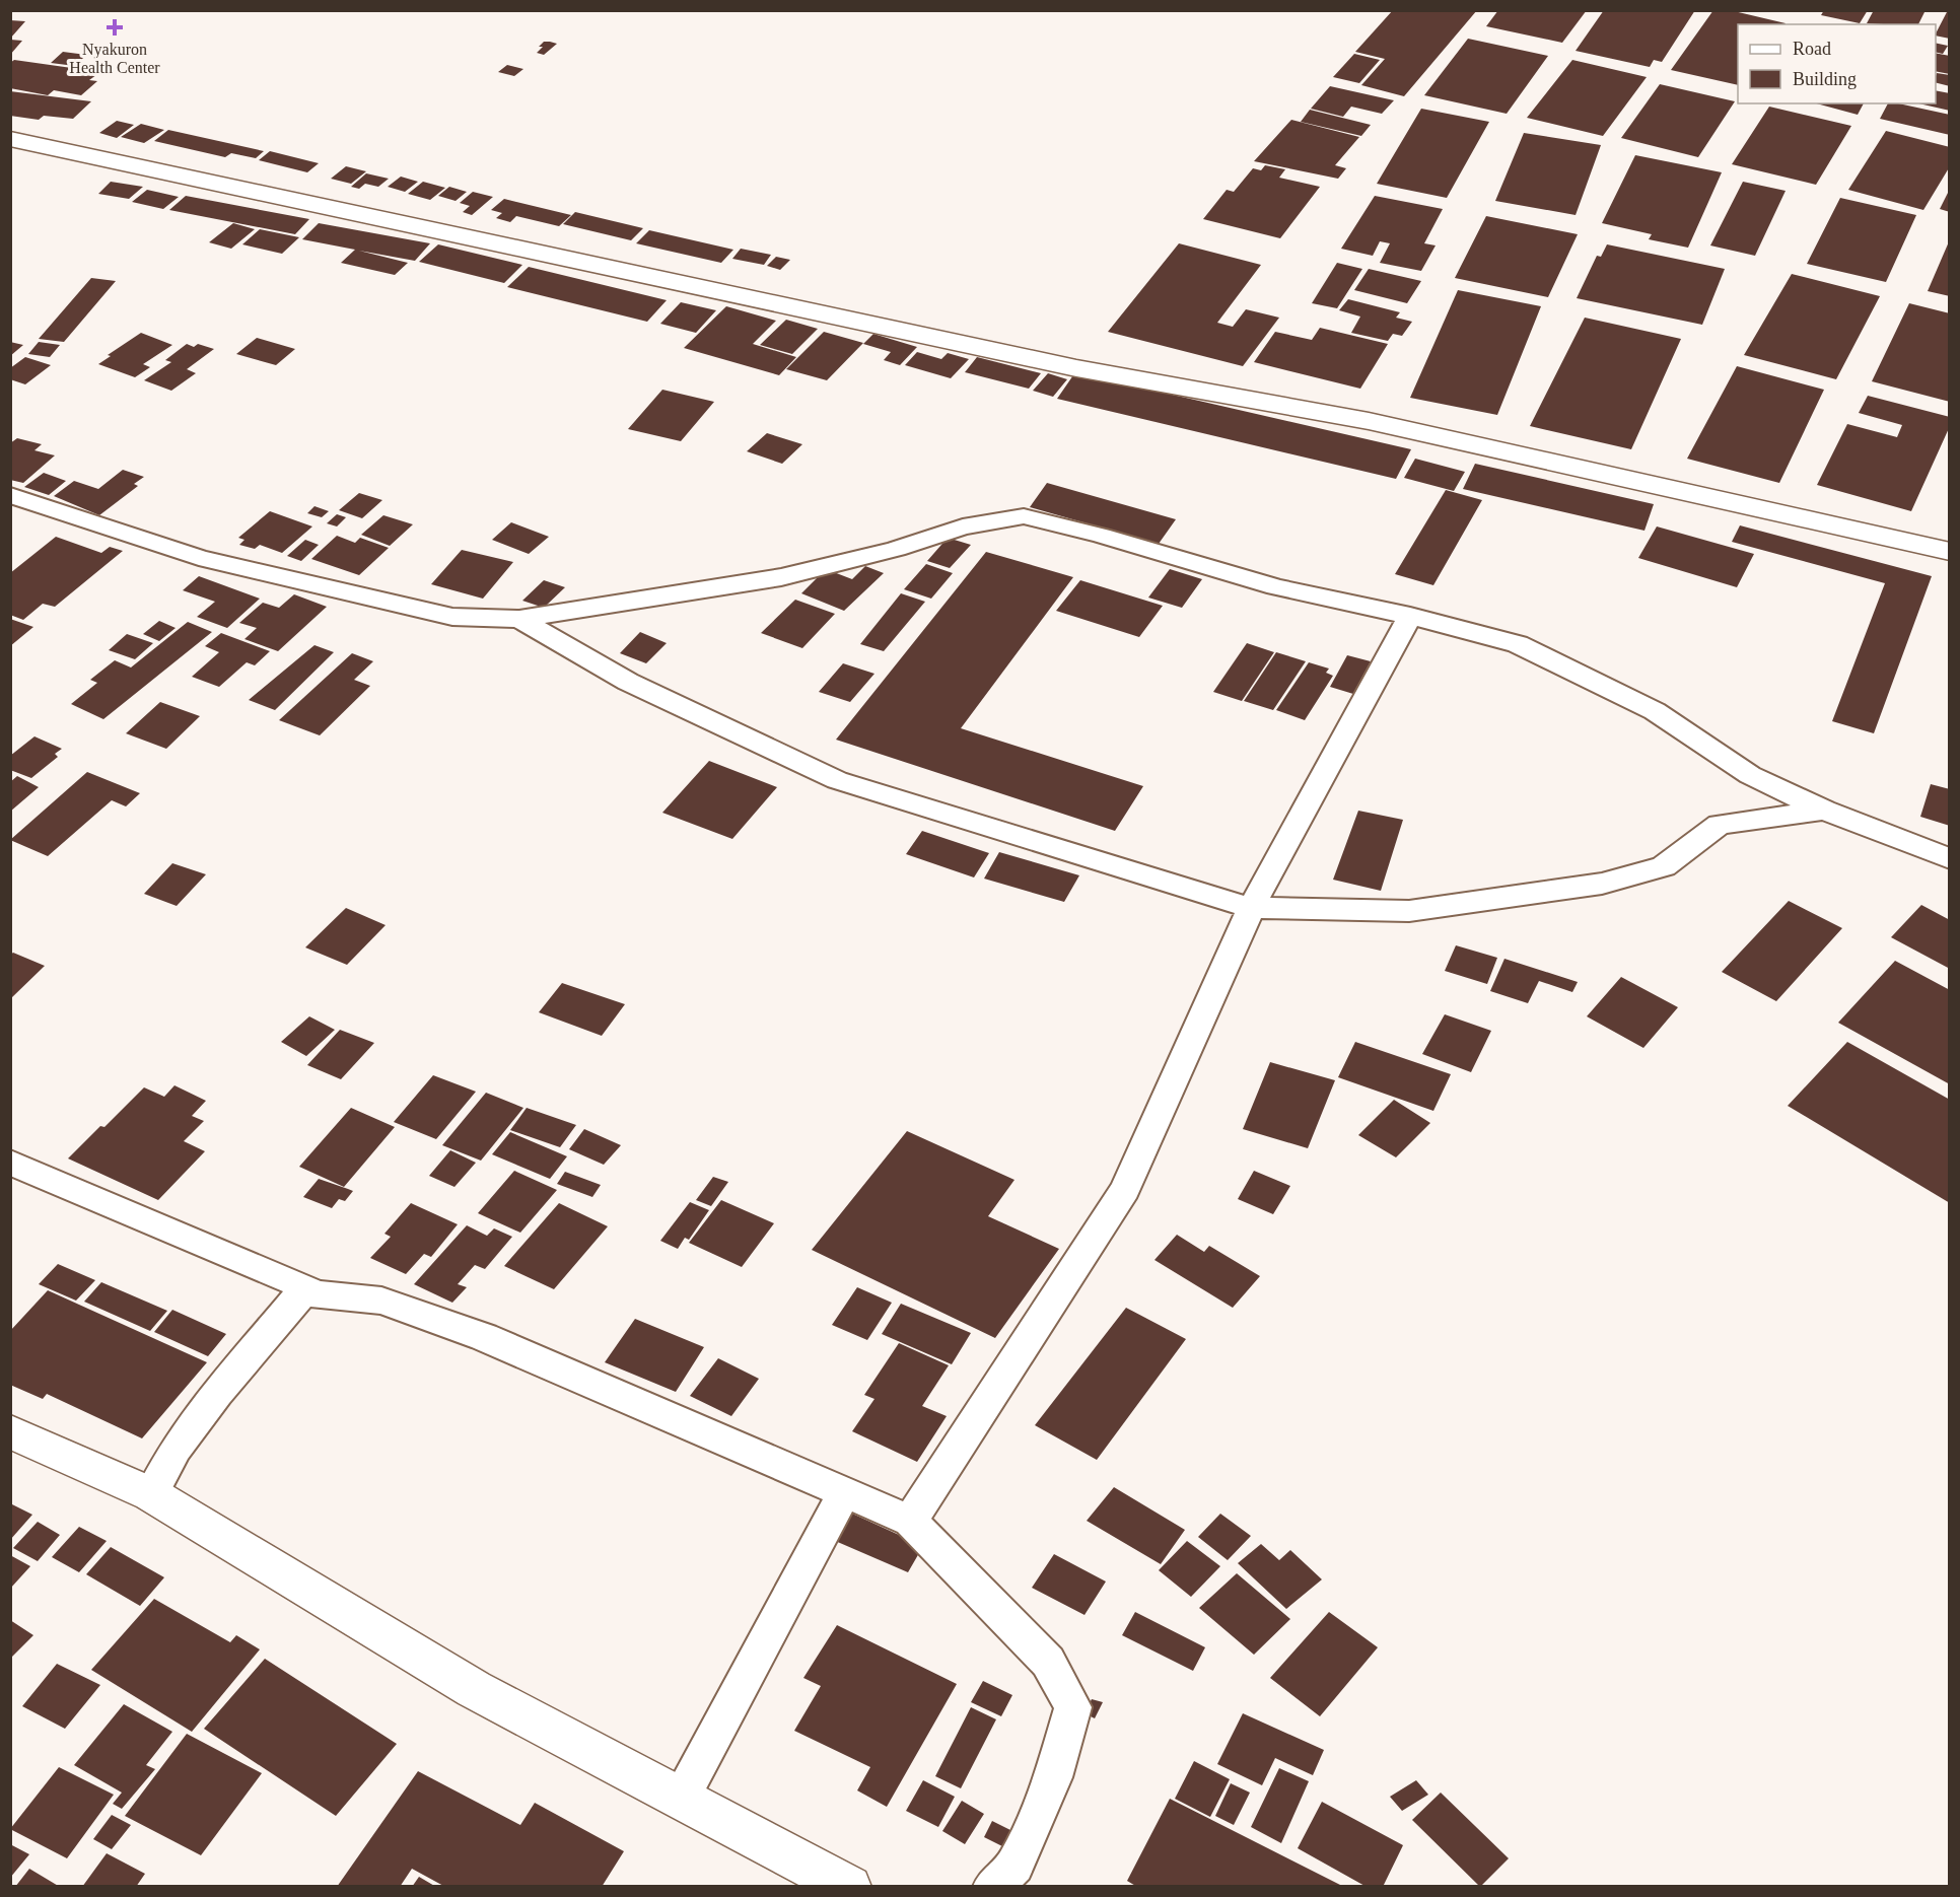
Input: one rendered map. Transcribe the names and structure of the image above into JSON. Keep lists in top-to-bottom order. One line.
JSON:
{"places":{"health":["Nyakuron Health Center"]},"legend":["Road","Building"]}
